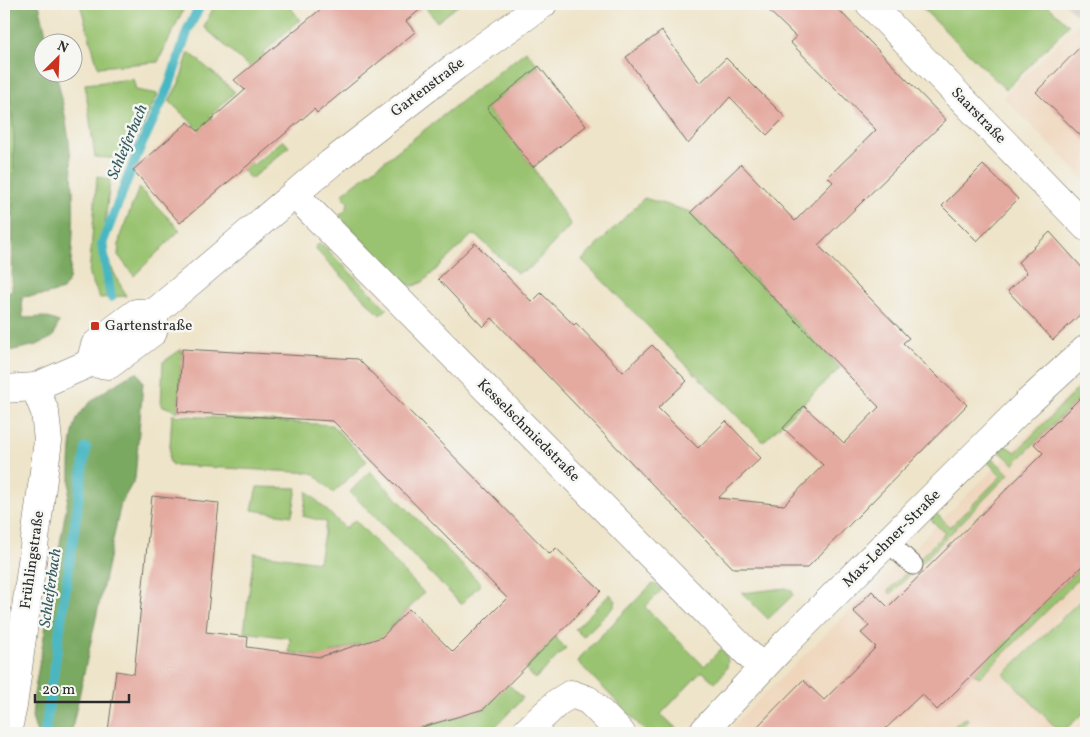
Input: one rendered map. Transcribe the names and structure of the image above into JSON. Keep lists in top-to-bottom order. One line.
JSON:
{"streets":{"street":["Gartenstraße","Saarstraße","Kesselschmiedstraße","Max-Lehner-Straße","Frühlingstraße"]},"crossings":[["Gartenstraße","Kesselschmiedstraße"],["Gartenstraße","Frühlingstraße"],["Kesselschmiedstraße","Max-Lehner-Straße"]],"water":["Schleiferbach"],"places":{"transit":["Gartenstraße"]},"scale_bar":"20 m","north":"top right"}
